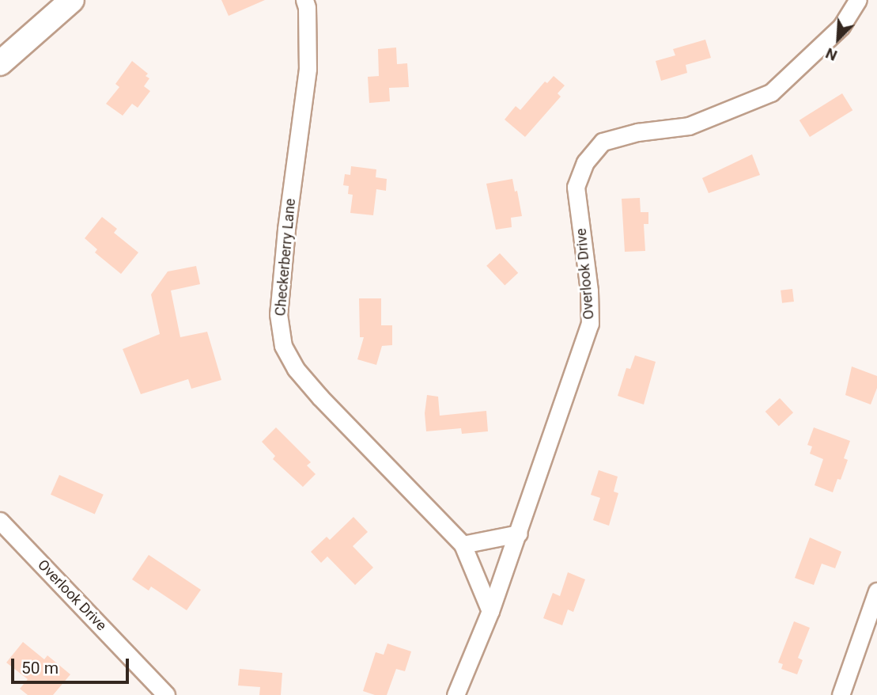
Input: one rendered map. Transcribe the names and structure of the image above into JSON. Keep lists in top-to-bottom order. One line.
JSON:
{"streets":{"street":["Checkerberry Lane","Overlook Drive"]},"crossings":[["Checkerberry Lane","Overlook Drive"]],"scale_bar":"50 m","north":"bottom left"}
